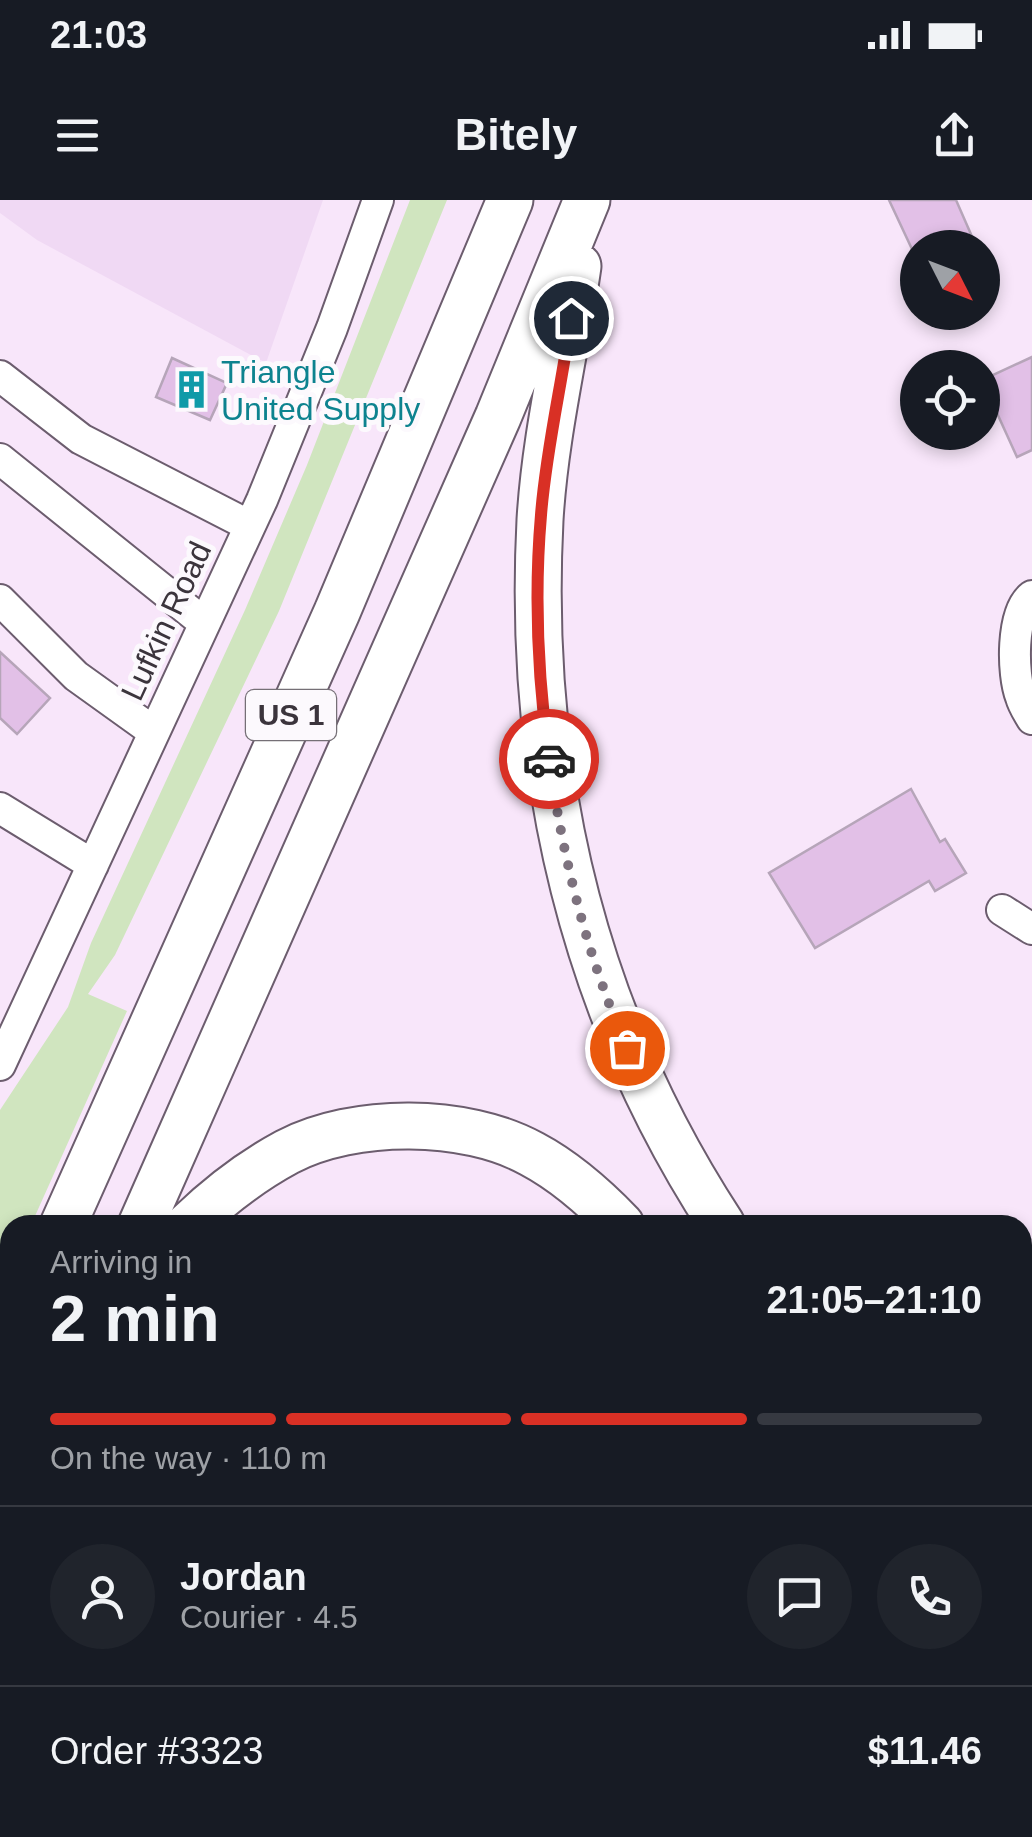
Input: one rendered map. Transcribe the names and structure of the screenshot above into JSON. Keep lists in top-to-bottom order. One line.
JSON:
{"streets":{"highway":["US 1"],"street":["Lufkin Road"]},"places":{"building":["Triangle United Supply"]},"north":"bottom right","page":{"status":"21:03","header":"Bitely","heading":["2 min","Arriving in","21:05–21:10"],"panel":["Jordan","Courier · 4.5","Order #3323","$11.46"],"bar":"On the way · 110 m"}}
